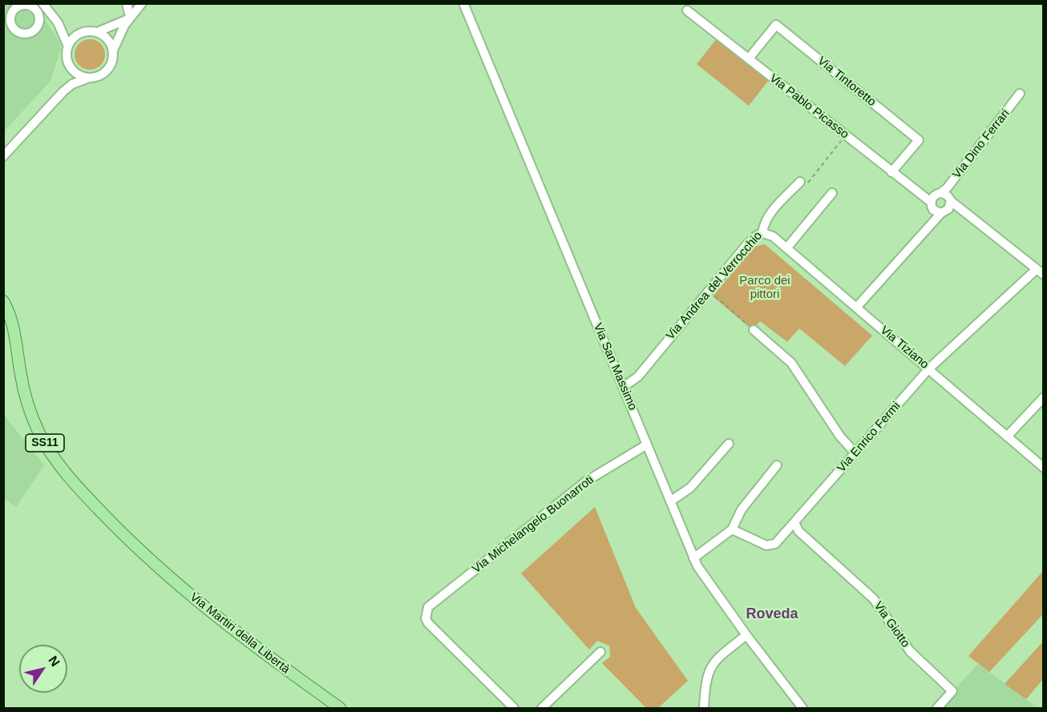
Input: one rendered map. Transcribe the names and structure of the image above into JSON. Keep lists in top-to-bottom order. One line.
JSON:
{"streets":{"main road":["SS11","Via Martiri della Libertà"],"street":["Via Tintoretto","Via Pablo Picasso","Via Dino Ferrari","Via Andrea del Verrocchio","Via Tiziano","Via San Massimo","Via Enrico Fermi","Via Michelangelo Buonarroti","Via Giotto"]},"crossings":[["Via Tintoretto","Via Pablo Picasso"],["Via Pablo Picasso","Via Dino Ferrari"],["Via Andrea del Verrocchio","Via Tiziano"],["Via Andrea del Verrocchio","Via San Massimo"],["Via Tiziano","Via Enrico Fermi"],["Via San Massimo","Via Michelangelo Buonarroti"],["Via Enrico Fermi","Via Giotto"]],"districts":["Roveda"],"parks":["Parco dei pittori"],"north":"top right"}
